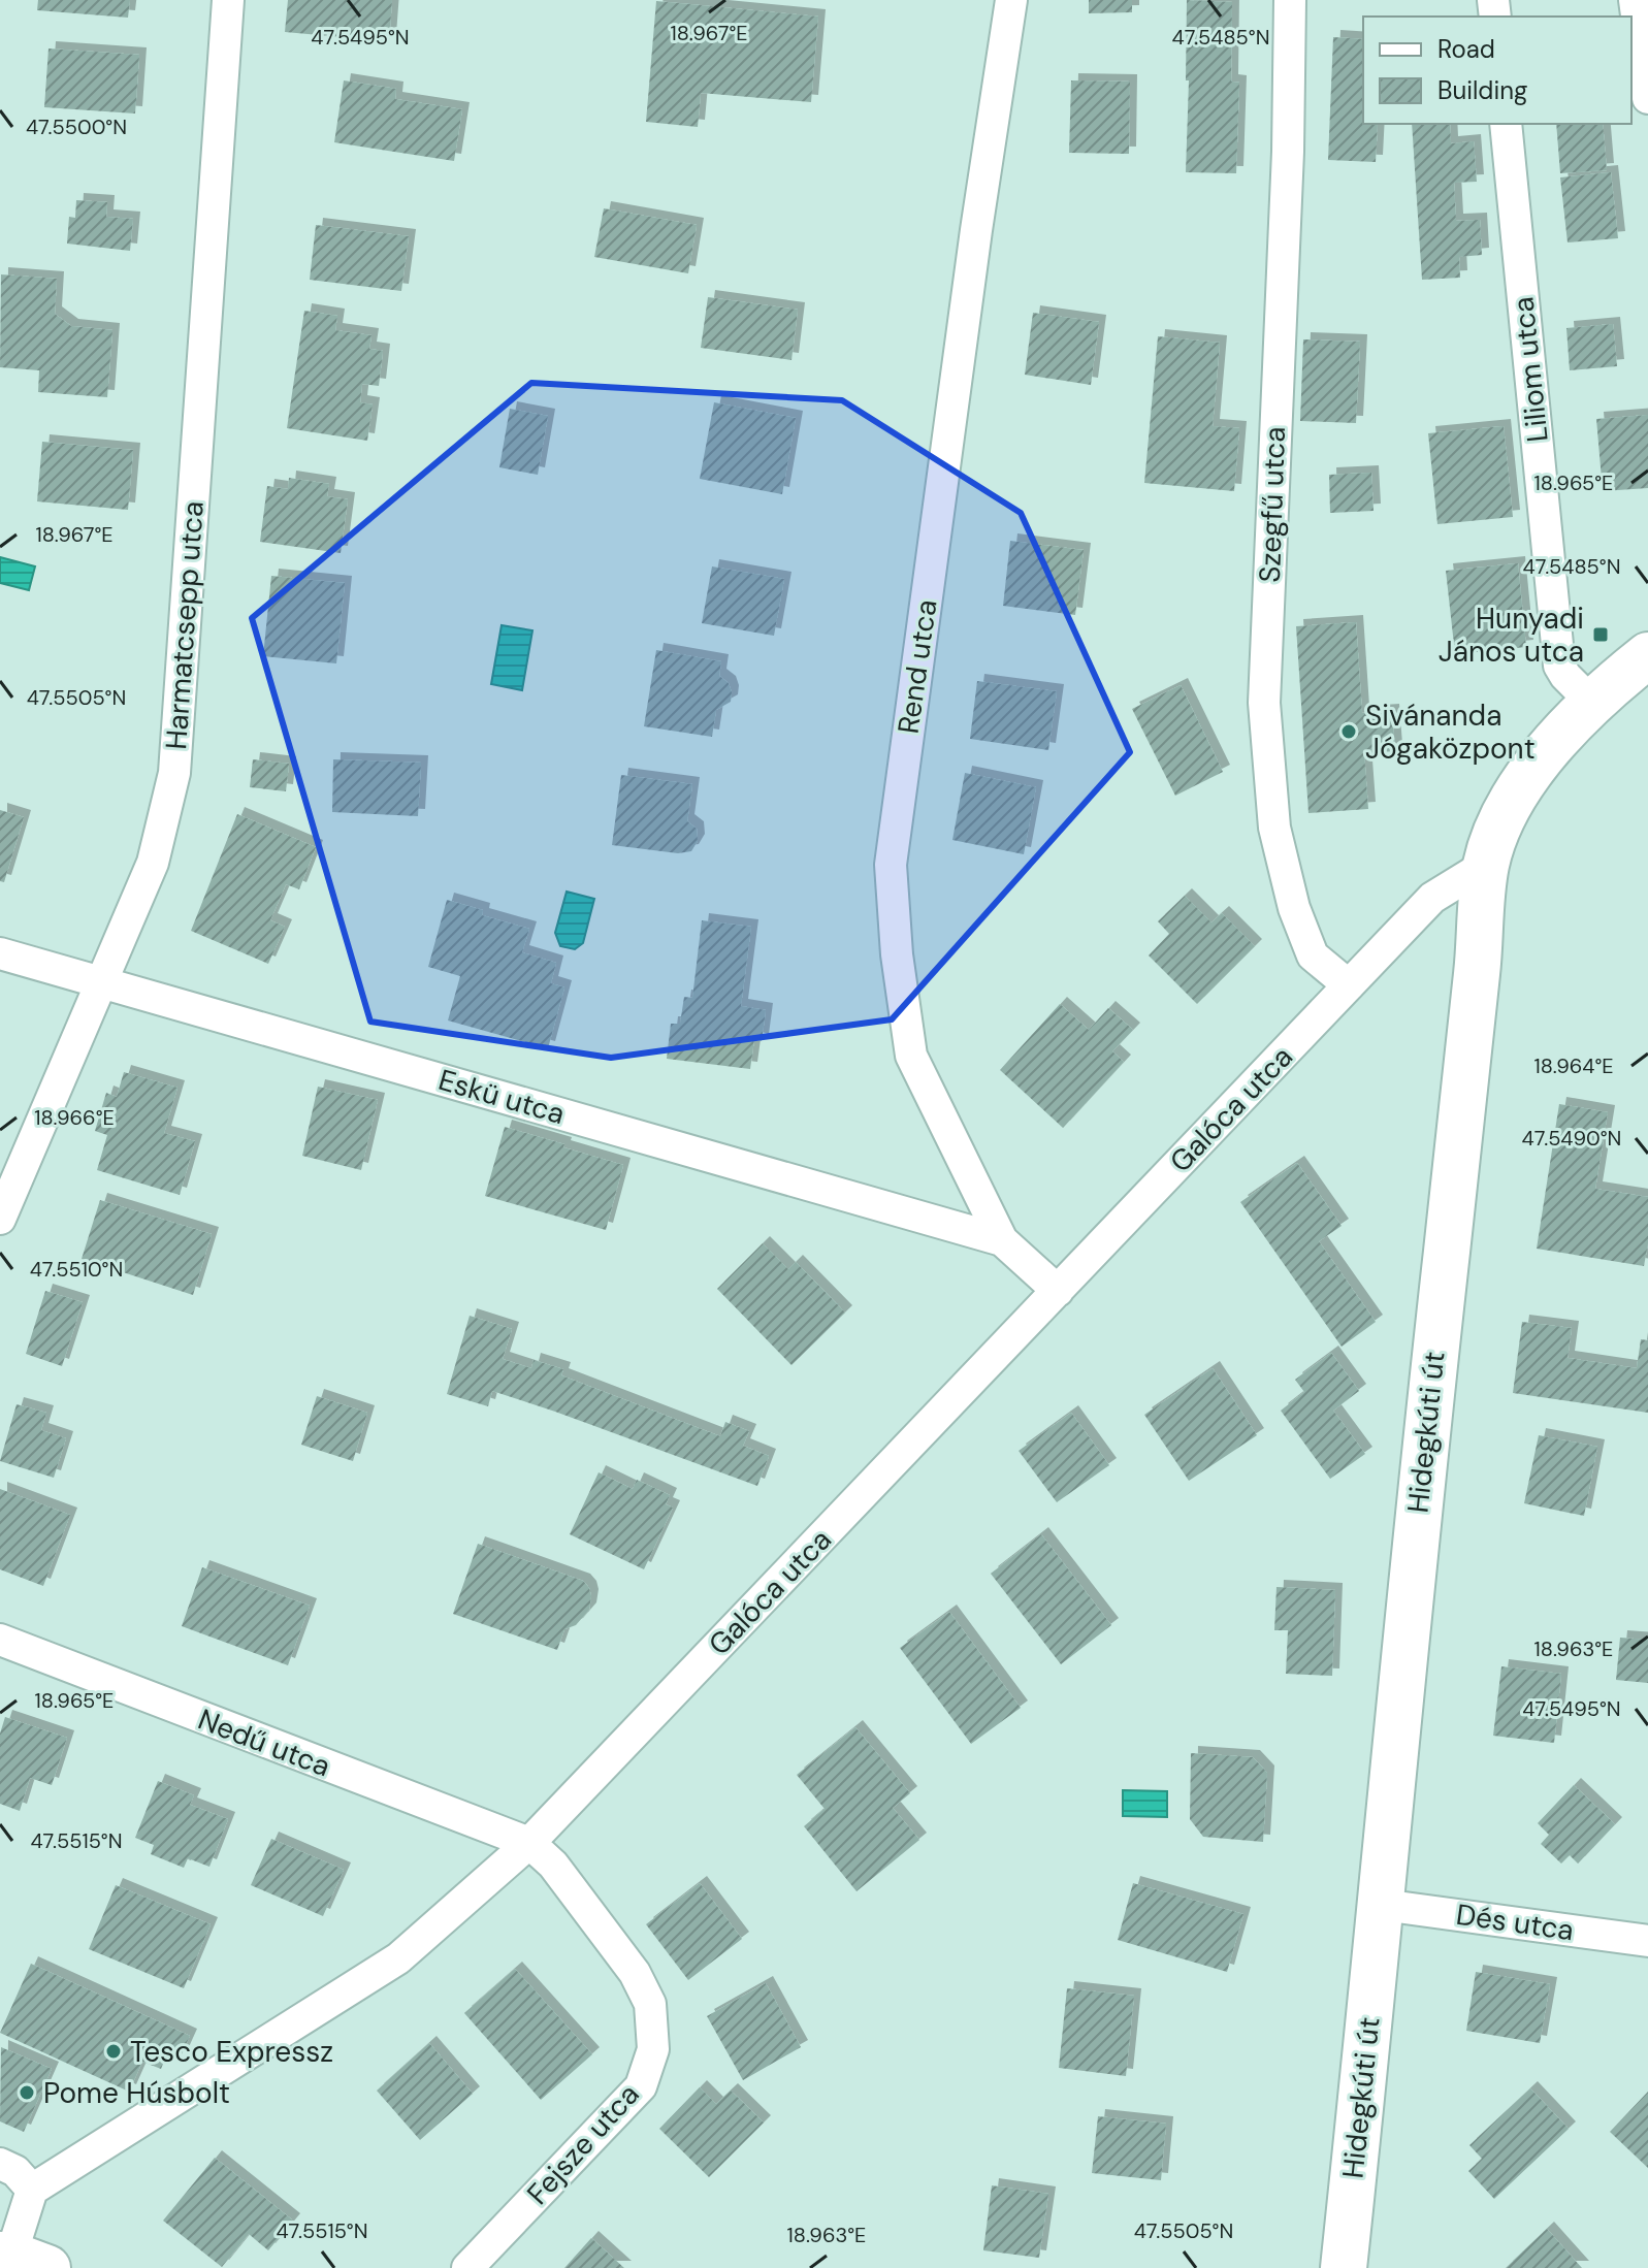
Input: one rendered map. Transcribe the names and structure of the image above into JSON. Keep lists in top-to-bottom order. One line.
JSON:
{"streets":{"main road":["Hidegkúti út"],"street":["Liliom utca","Szegfű utca","Harmatcsepp utca","Rend utca","Eskü utca","Galóca utca","Nedű utca","Dés utca","Fejsze utca"]},"crossings":[["Liliom utca","Hidegkúti út"],["Szegfű utca","Galóca utca"],["Harmatcsepp utca","Eskü utca"],["Rend utca","Eskü utca"],["Rend utca","Galóca utca"],["Galóca utca","Hidegkúti út"],["Galóca utca","Nedű utca"],["Galóca utca","Fejsze utca"],["Hidegkúti út","Dés utca"],["Nedű utca","Fejsze utca"]],"places":{"transit":["Hunyadi János utca"],"other":["Sivánanda Jógaközpont","Tesco Expressz","Pome Húsbolt"]},"legend":["Road","Building"],"coordinates":["18.967°E","47.5495°N","47.5485°N","47.5500°N","18.965°E","47.5505°N","18.964°E","18.966°E","47.5490°N","47.5510°N","18.963°E","47.5515°N"]}
